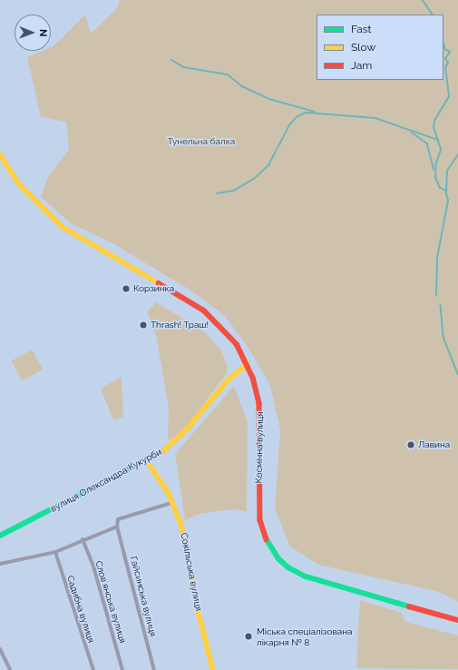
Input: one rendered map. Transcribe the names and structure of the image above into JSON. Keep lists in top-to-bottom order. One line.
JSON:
{"streets":{"main road":["Космічна вулиця","вулиця Олександра Кукурби","Сокільська вулиця"],"street":["Гайсинська вулиця","Словʼянська вулиця","Садибна вулиця"]},"crossings":[["Космічна вулиця","вулиця Олександра Кукурби"],["вулиця Олександра Кукурби","Сокільська вулиця"]],"parks":["Тунельна балка"],"places":["Корзинка","Thrash! Траш!","Лавина","Міська спеціалізована лікарня № 8"],"legend":["Fast","Slow","Jam"],"north":"right"}
